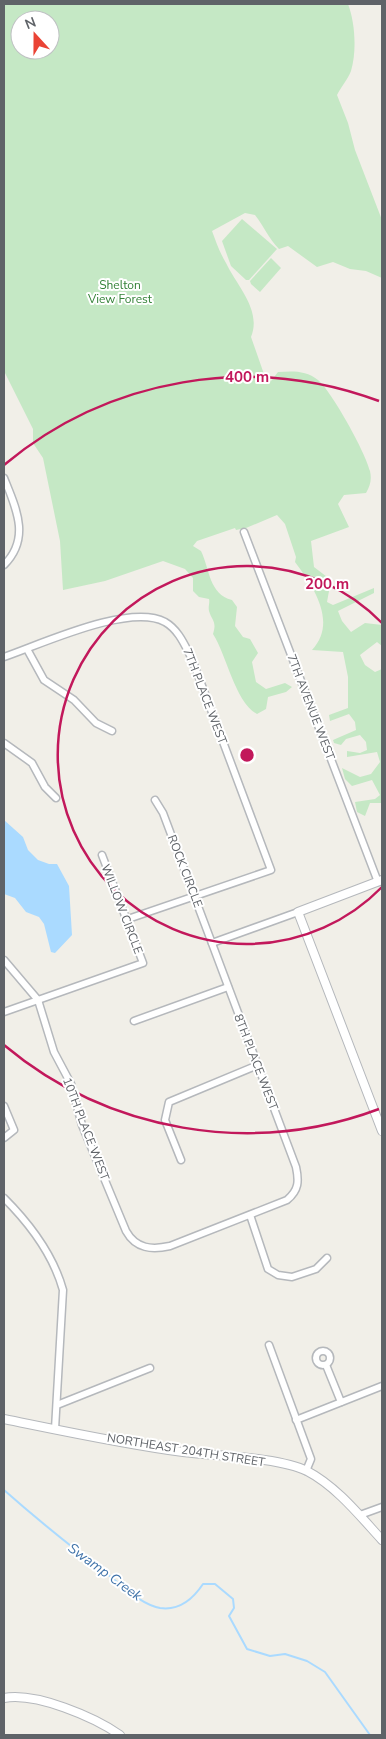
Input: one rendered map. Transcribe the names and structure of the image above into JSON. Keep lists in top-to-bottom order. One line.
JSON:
{"streets":{"street":["7TH PLACE WEST","7TH AVENUE WEST","ROCK CIRCLE","WILLOW CIRCLE","8TH PLACE WEST","10TH PLACE WEST","NORTHEAST 204TH STREET"]},"crossings":[["7TH PLACE WEST","ROCK CIRCLE"],["ROCK CIRCLE","8TH PLACE WEST"],["WILLOW CIRCLE","10TH PLACE WEST"],["8TH PLACE WEST","10TH PLACE WEST"]],"water":["Swamp Creek"],"parks":["Shelton View Forest"],"north":"top","rings":["400 m","200 m"]}
